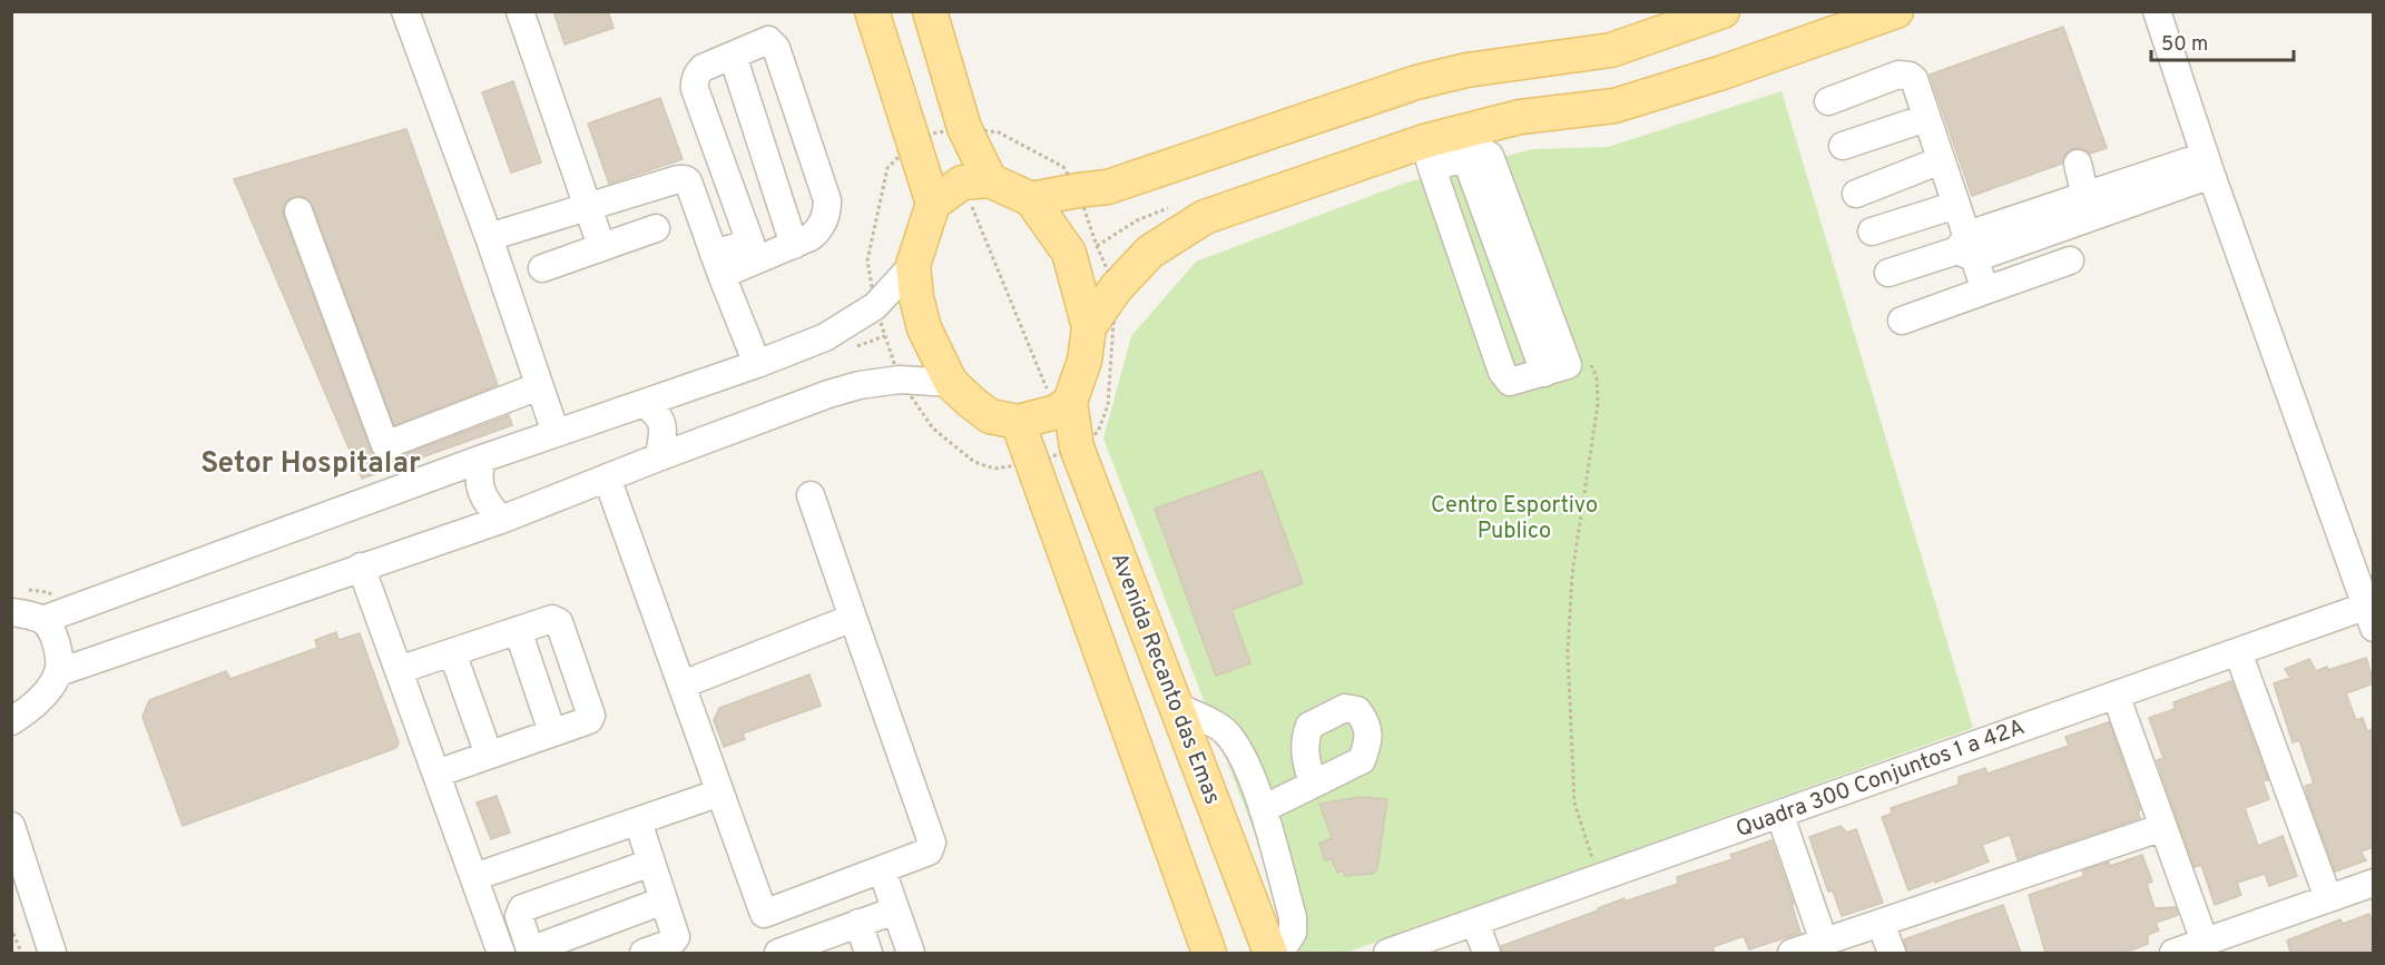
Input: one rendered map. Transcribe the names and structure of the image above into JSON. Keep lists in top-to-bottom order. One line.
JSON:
{"streets":{"main road":["Avenida Recanto das Emas"],"street":["Quadra 300 Conjuntos 1 a 42A"]},"districts":["Setor Hospitalar"],"parks":["Centro Esportivo Publico"],"scale_bar":"50 m"}
